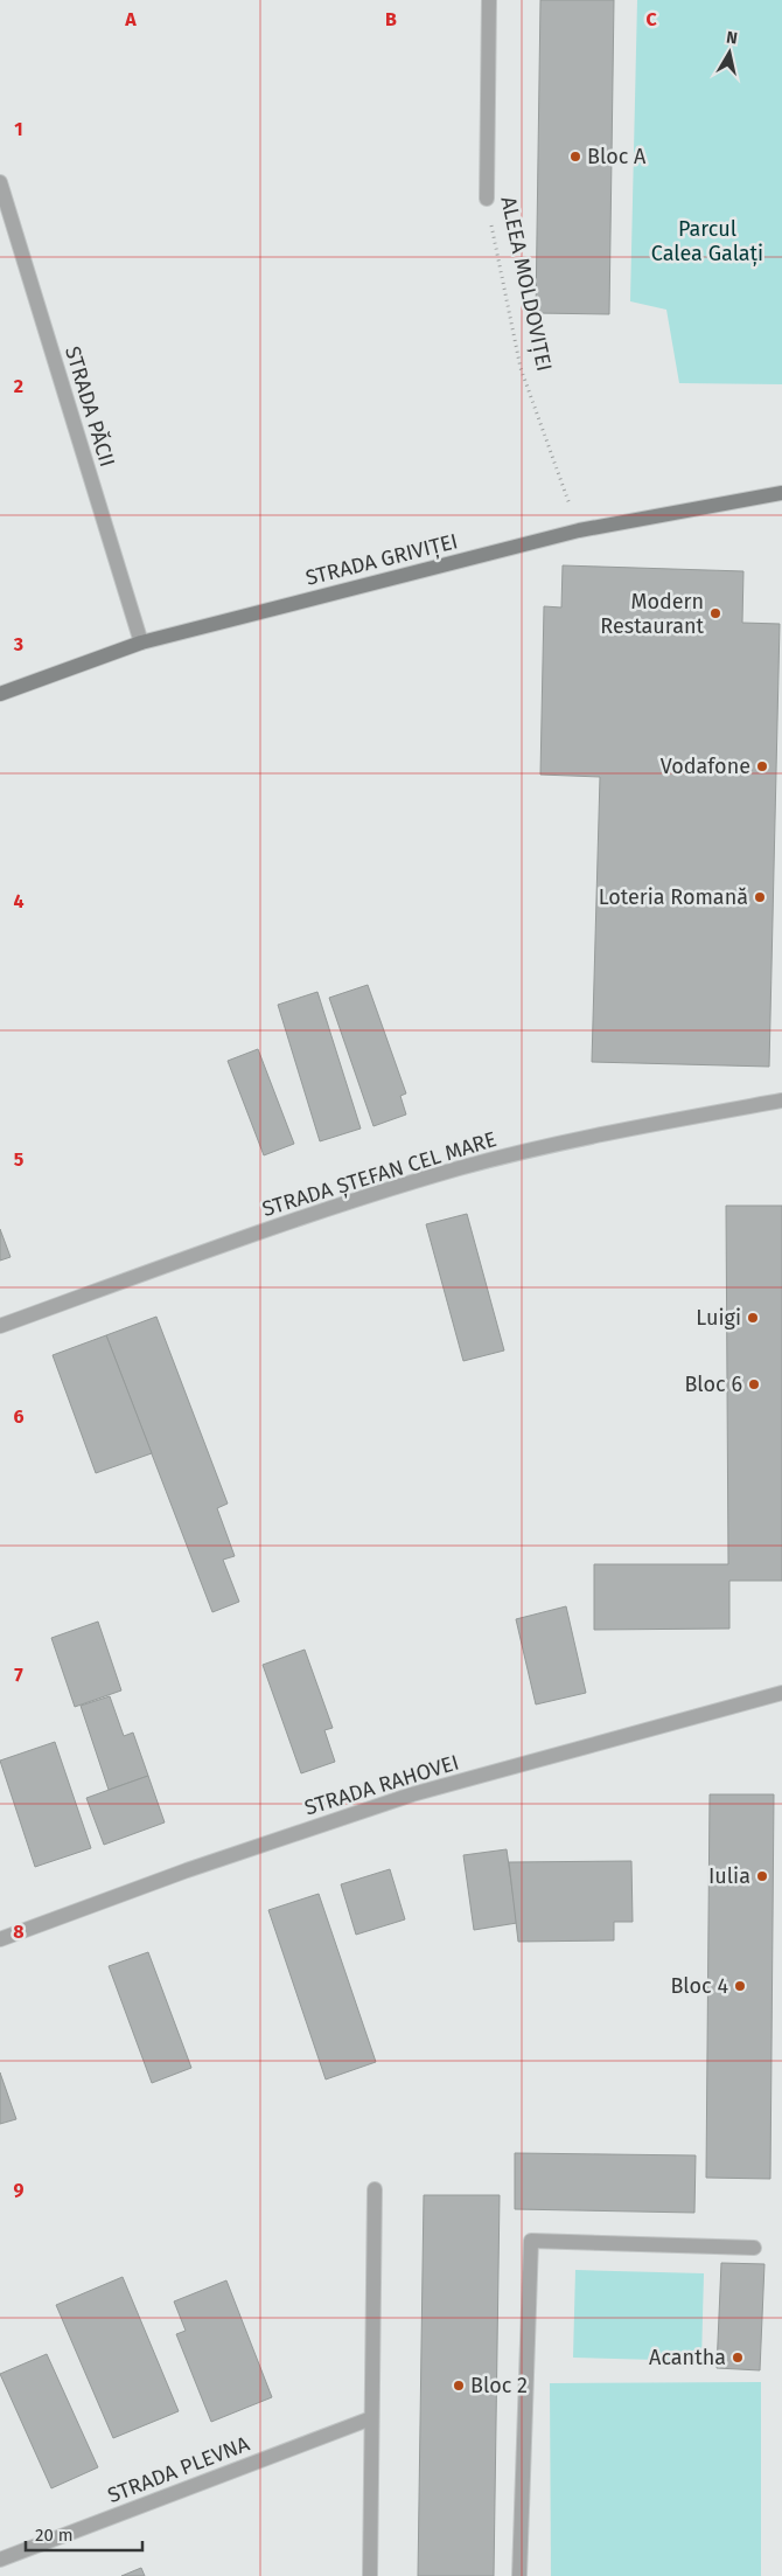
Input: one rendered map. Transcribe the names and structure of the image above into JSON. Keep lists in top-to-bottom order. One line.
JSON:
{"streets":{"main road":["STRADA GRIVIȚEI"],"street":["ALEEA MOLDOVIȚEI","STRADA PĂCII","STRADA ȘTEFAN CEL MARE","STRADA RAHOVEI","STRADA PLEVNA"]},"crossings":[["ALEEA MOLDOVIȚEI","STRADA GRIVIȚEI"],["STRADA PĂCII","STRADA GRIVIȚEI"]],"parks":["Parcul Calea Galați"],"places":["Bloc A","Modern Restaurant","Vodafone","Loteria Romană","Luigi","Bloc 6","Iulia","Bloc 4","Acantha","Bloc 2"],"scale_bar":"20 m","north":"top","grid":{"columns":["A","B","C"],"rows":["1","2","3","4","5","6","7","8","9"]}}
